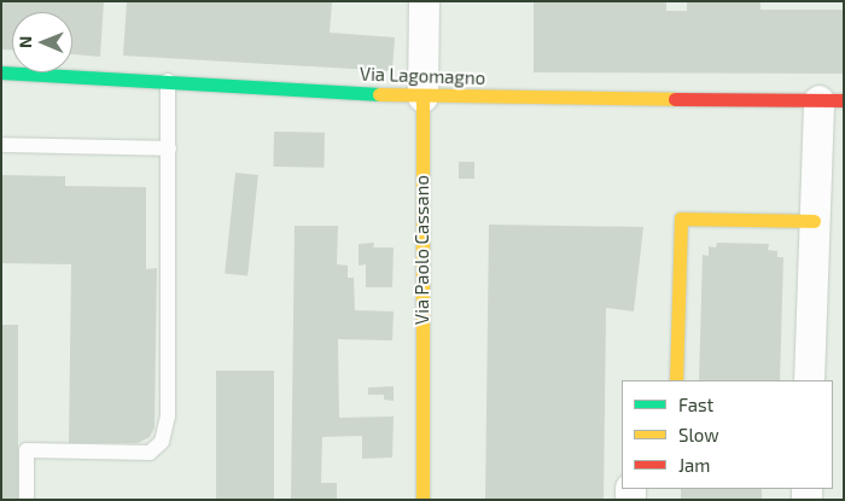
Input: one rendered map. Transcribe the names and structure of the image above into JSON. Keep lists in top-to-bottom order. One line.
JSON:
{"streets":{"main road":["Via Lagomagno","Via Paolo Cassano"]},"crossings":[["Via Lagomagno","Via Paolo Cassano"]],"legend":["Fast","Slow","Jam"],"north":"left"}
